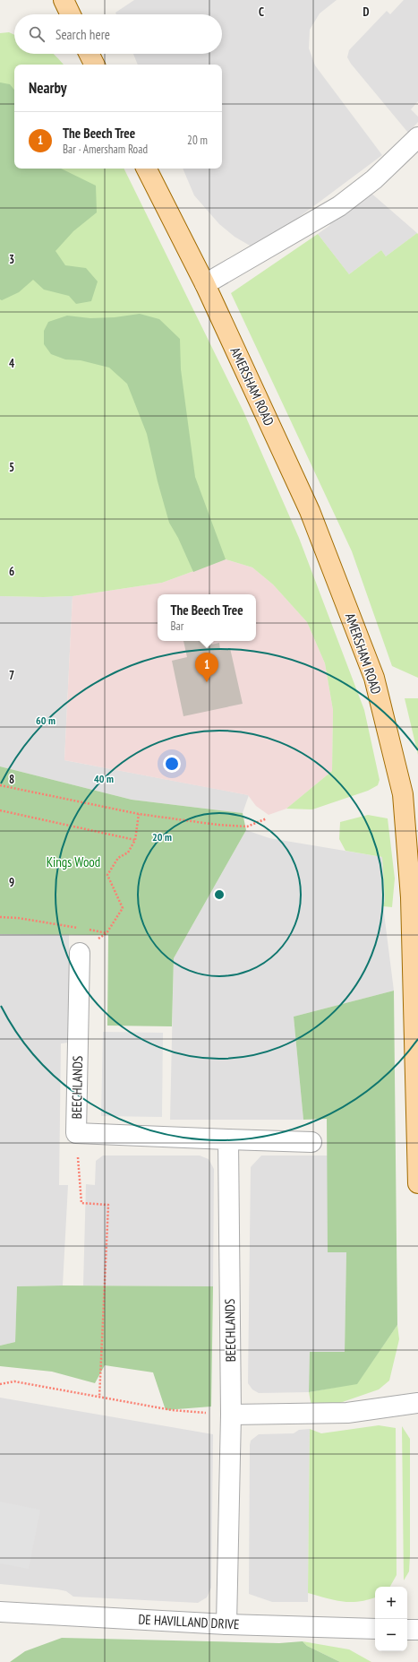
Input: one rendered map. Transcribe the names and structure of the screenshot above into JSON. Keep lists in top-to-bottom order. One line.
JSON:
{"streets":{"main road":["AMERSHAM ROAD"],"street":["BEECHLANDS","DE HAVILLAND DRIVE"]},"crossings":[["BEECHLANDS","DE HAVILLAND DRIVE"]],"parks":["Kings Wood"],"page":{"search":"Search here","heading":"Nearby","list":[{"mark":"1","name":"The Beech Tree","note":"Bar · Amersham Road","value":"20 m"}],"popup":["The Beech Tree","Bar"],"pins":"1","map_buttons":["+","−"]},"grid":{"columns":["C","D"],"rows":["3","4","5","6","7","8","9"]},"rings":["60 m","40 m","20 m"]}
